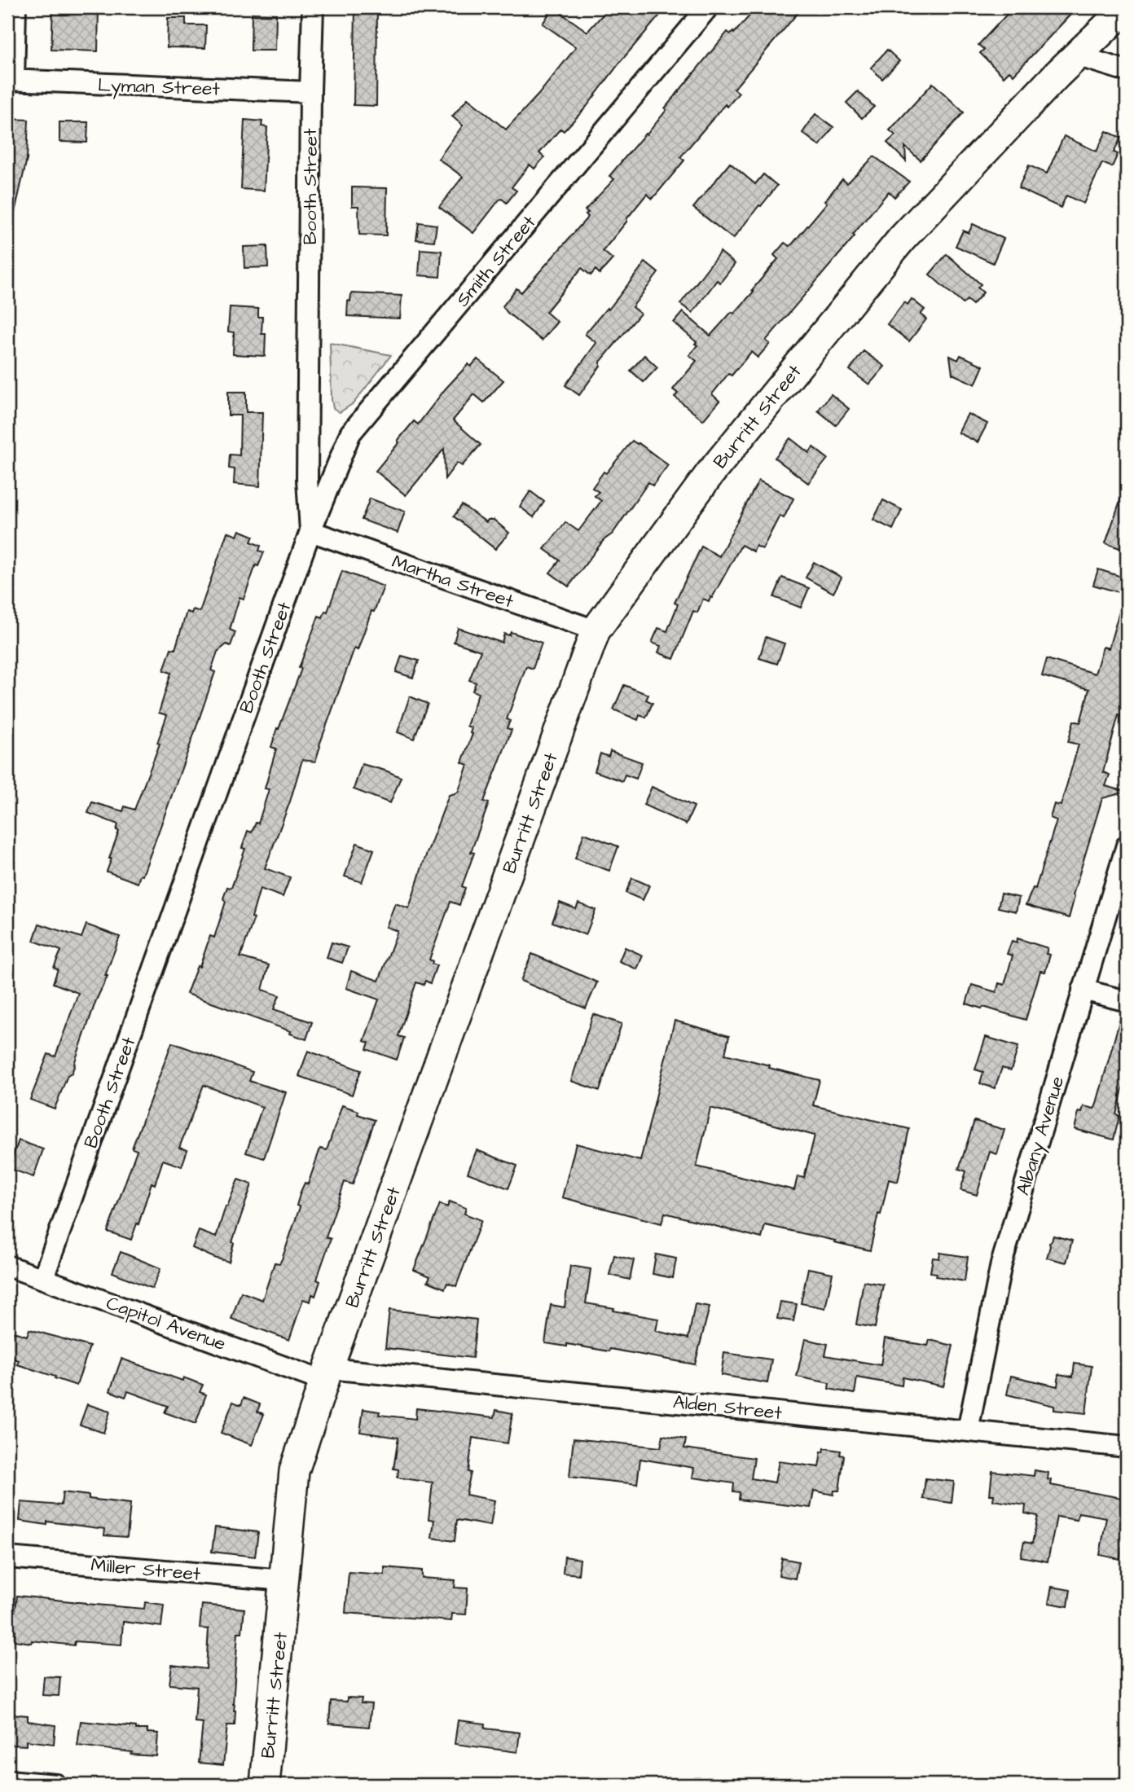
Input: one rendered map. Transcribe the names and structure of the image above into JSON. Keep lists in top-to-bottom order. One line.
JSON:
{"streets":{"street":["Lyman Street","Booth Street","Smith Street","Burritt Street","Martha Street","Albany Avenue","Capitol Avenue","Alden Street","Miller Street"]},"crossings":[["Lyman Street","Booth Street"],["Booth Street","Smith Street"],["Booth Street","Martha Street"],["Booth Street","Capitol Avenue"],["Smith Street","Martha Street"],["Burritt Street","Martha Street"],["Burritt Street","Capitol Avenue"],["Burritt Street","Alden Street"],["Burritt Street","Miller Street"],["Albany Avenue","Alden Street"],["Capitol Avenue","Alden Street"]]}
